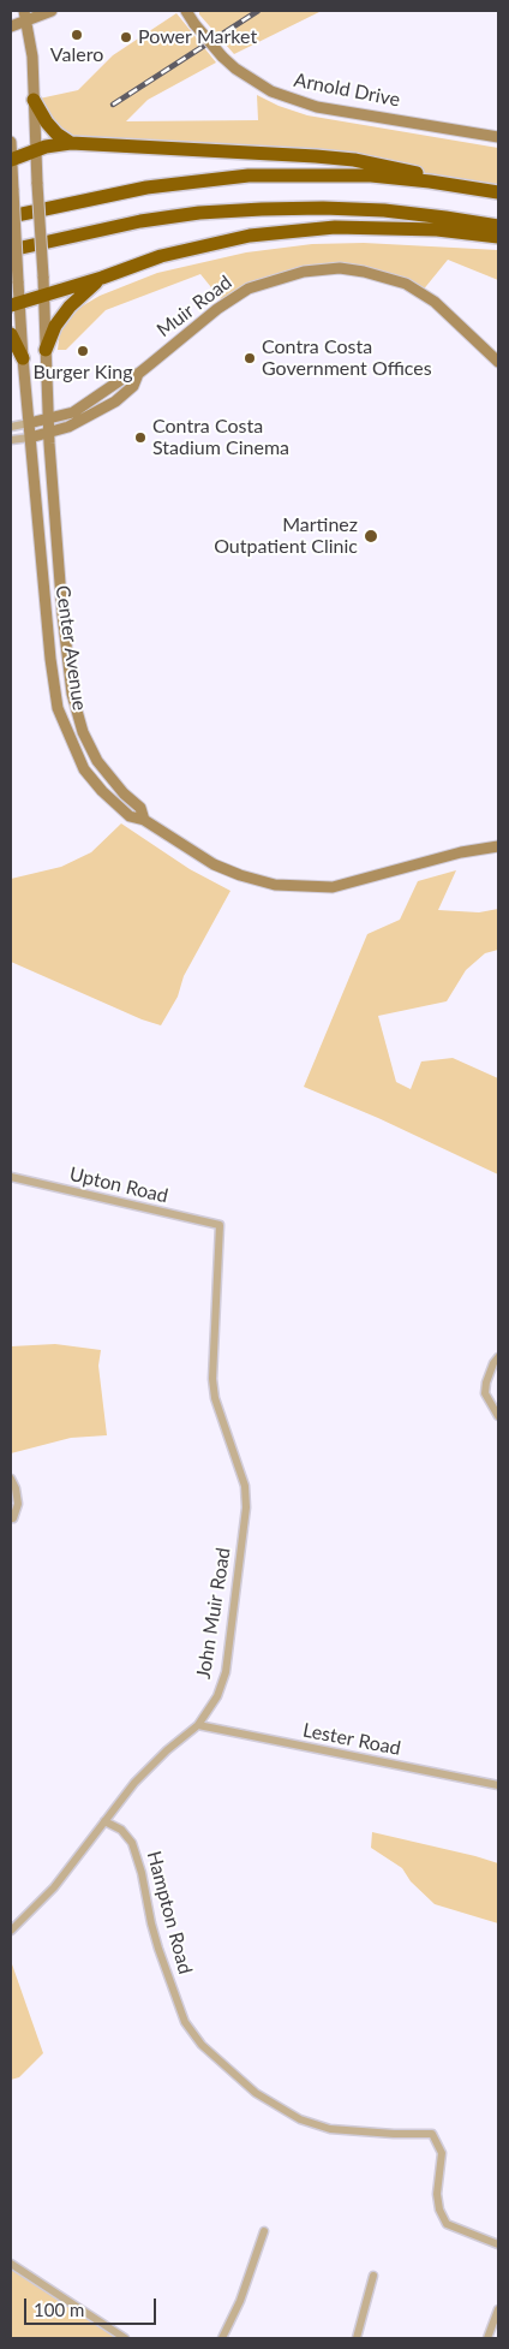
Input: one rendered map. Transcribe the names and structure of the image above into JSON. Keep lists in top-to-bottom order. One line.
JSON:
{"streets":{"street":["Arnold Drive","Muir Road","Center Avenue","Upton Road","John Muir Road","Lester Road","Hampton Road"]},"crossings":[["Muir Road","Center Avenue"],["Upton Road","John Muir Road"],["John Muir Road","Lester Road"],["John Muir Road","Hampton Road"]],"places":["Valero","Power Market","Burger King","Contra Costa Government Offices","Contra Costa Stadium Cinema","Martinez Outpatient Clinic"],"scale_bar":"100 m"}
